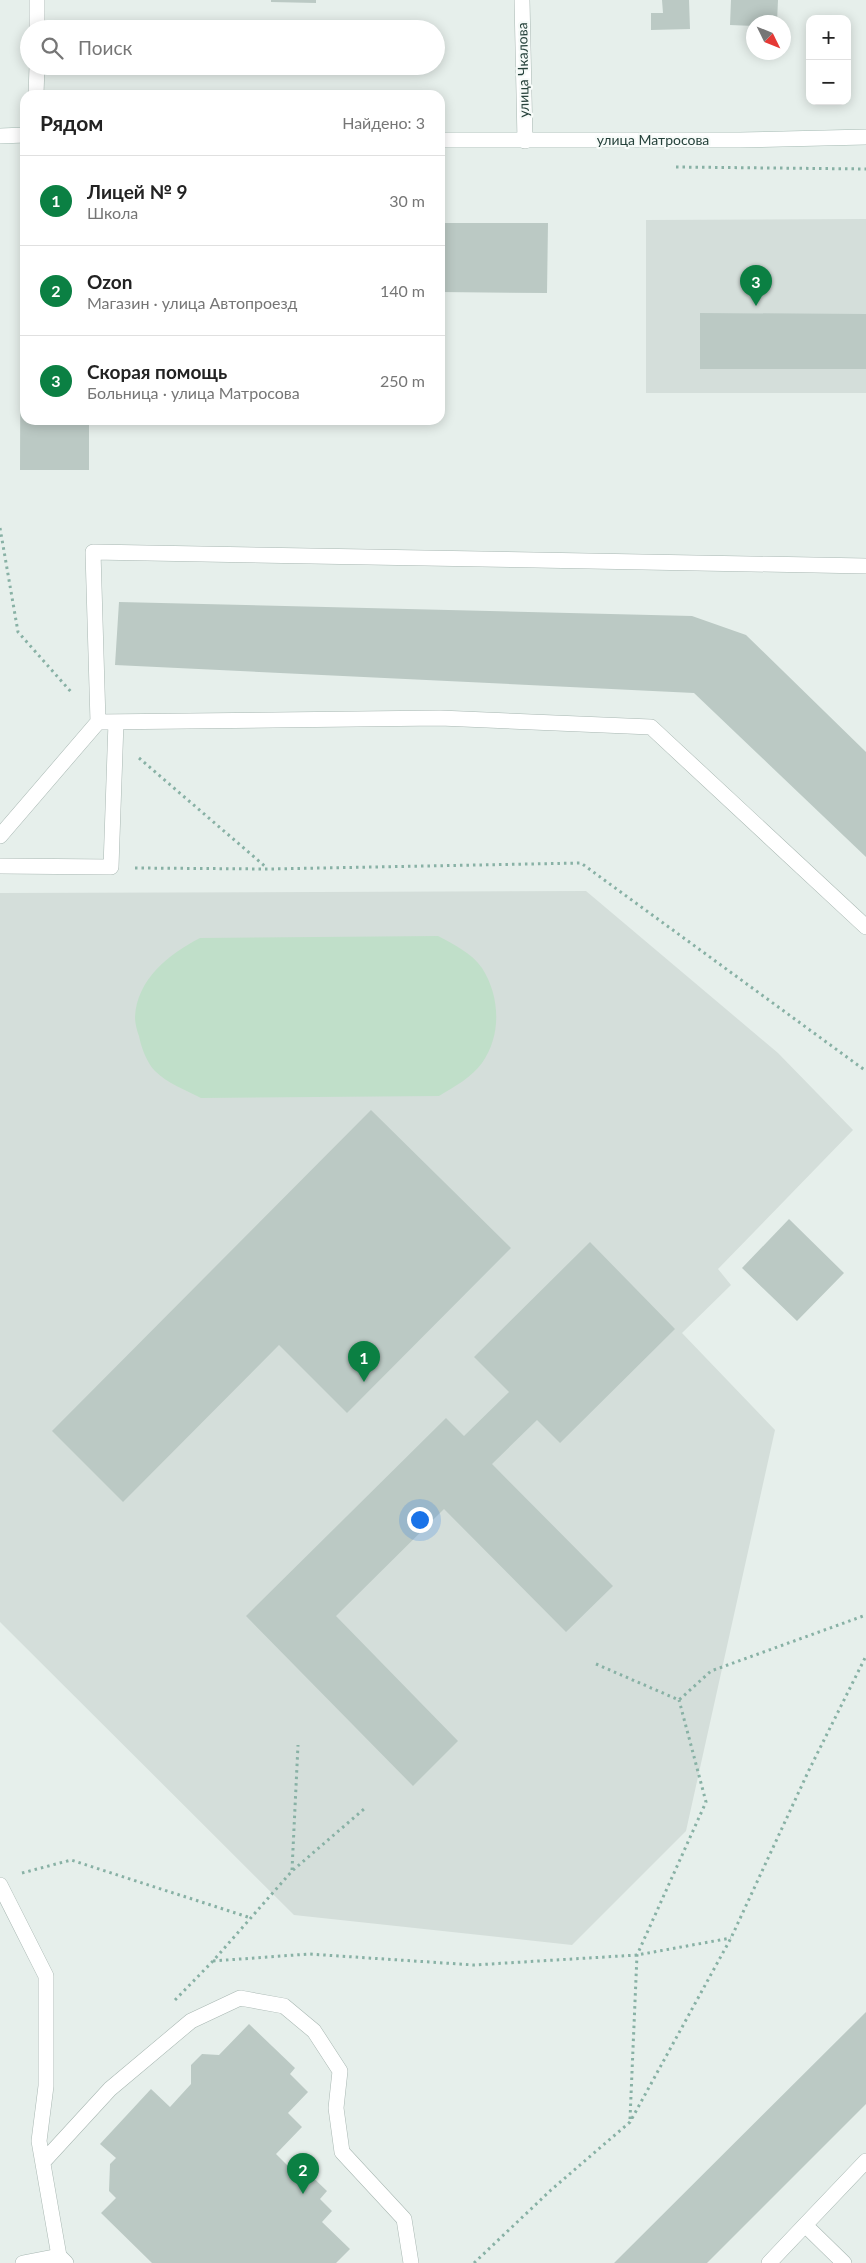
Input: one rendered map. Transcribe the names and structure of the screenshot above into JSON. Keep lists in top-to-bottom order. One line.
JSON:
{"streets":{"street":["улица Чкалова","улица Матросова"]},"crossings":[["улица Чкалова","улица Матросова"]],"north":"bottom right","page":{"map_buttons":["+","−"],"search":"Поиск","heading":["Рядом","Найдено: 3"],"list":[{"mark":"1","name":"Лицей № 9","note":"Школа","value":"30 m"},{"mark":"2","name":"Ozon","note":"Магазин · улица Автопроезд","value":"140 m"},{"mark":"3","name":"Скорая помощь","note":"Больница · улица Матросова","value":"250 m"}],"pins":["3","1","2"]}}
